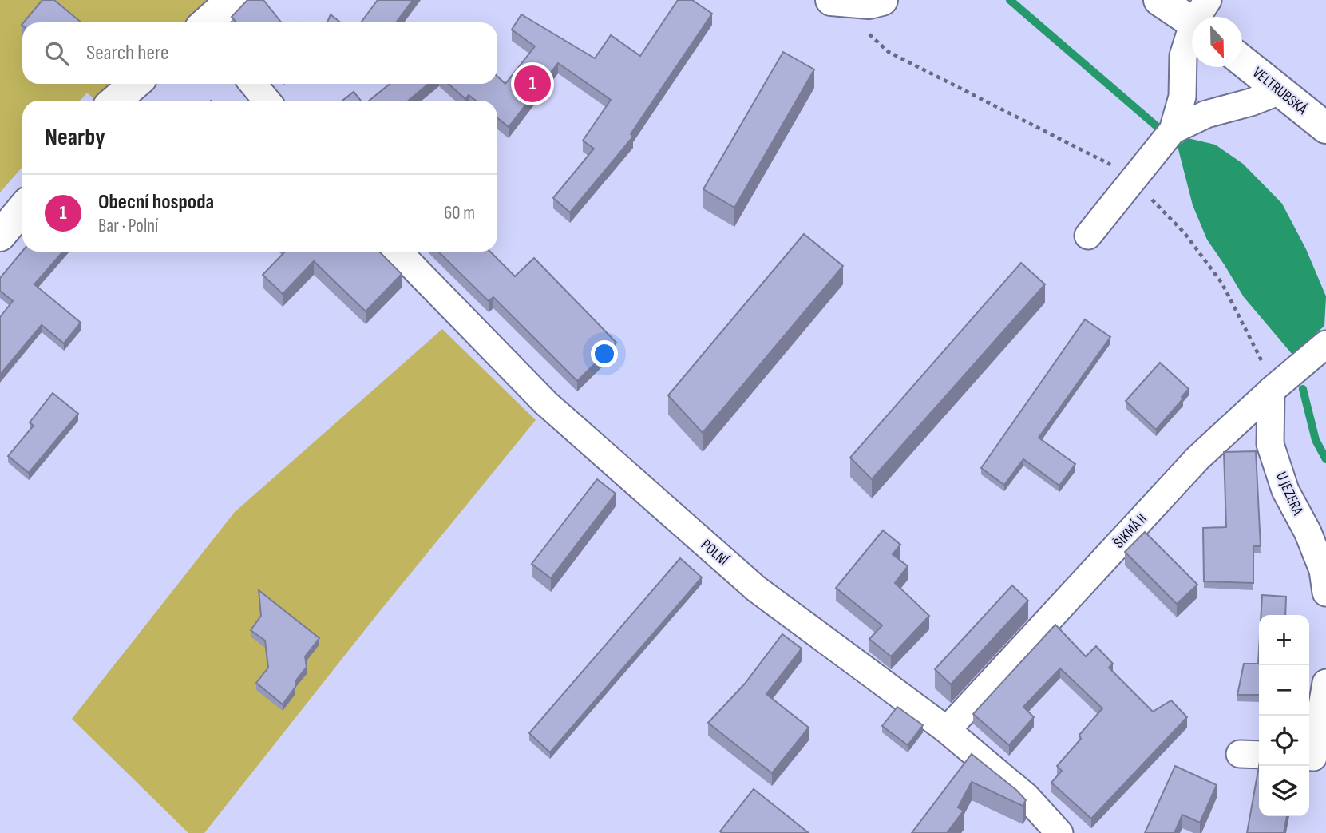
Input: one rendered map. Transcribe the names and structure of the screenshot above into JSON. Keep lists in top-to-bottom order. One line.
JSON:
{"streets":{"street":["VELTRUBSKÁ","U JEZERA","ŠIKMÁ II","POLNÍ"]},"crossings":[["U JEZERA","ŠIKMÁ II"],["ŠIKMÁ II","POLNÍ"]],"north":"bottom","page":{"search":"Search here","pins":"1","heading":"Nearby","list":[{"mark":"1","name":"Obecní hospoda","note":"Bar · Polní","value":"60 m"}],"map_buttons":["+","−"]}}
